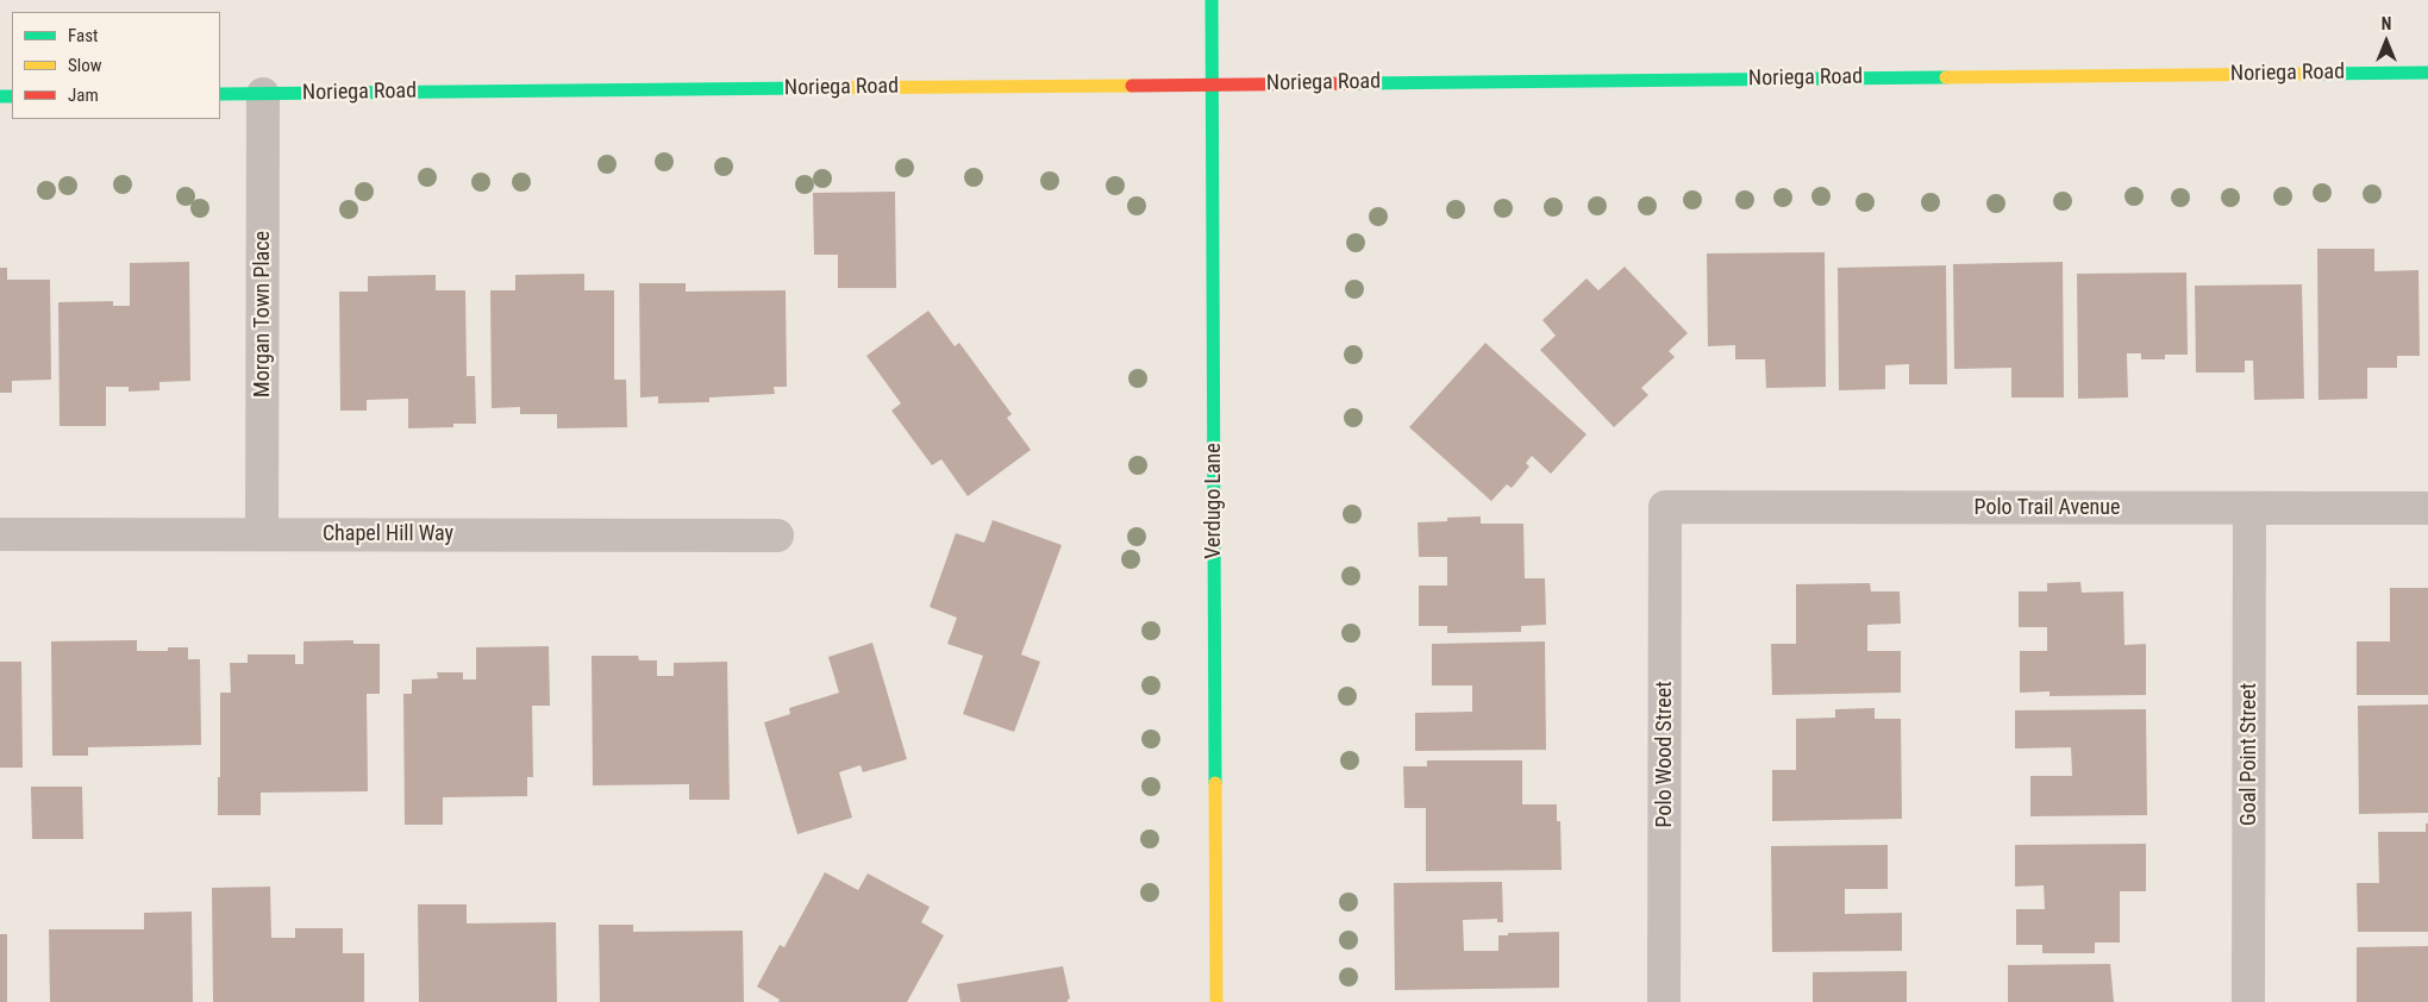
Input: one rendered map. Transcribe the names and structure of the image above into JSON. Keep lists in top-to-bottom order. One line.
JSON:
{"streets":{"street":["Noriega Road","Morgan Town Place","Verdugo Lane","Polo Trail Avenue","Chapel Hill Way","Polo Wood Street","Goal Point Street"]},"crossings":[["Noriega Road","Morgan Town Place"],["Noriega Road","Verdugo Lane"],["Morgan Town Place","Chapel Hill Way"],["Polo Trail Avenue","Polo Wood Street"],["Polo Trail Avenue","Goal Point Street"]],"legend":["Fast","Slow","Jam"],"north":"top"}
